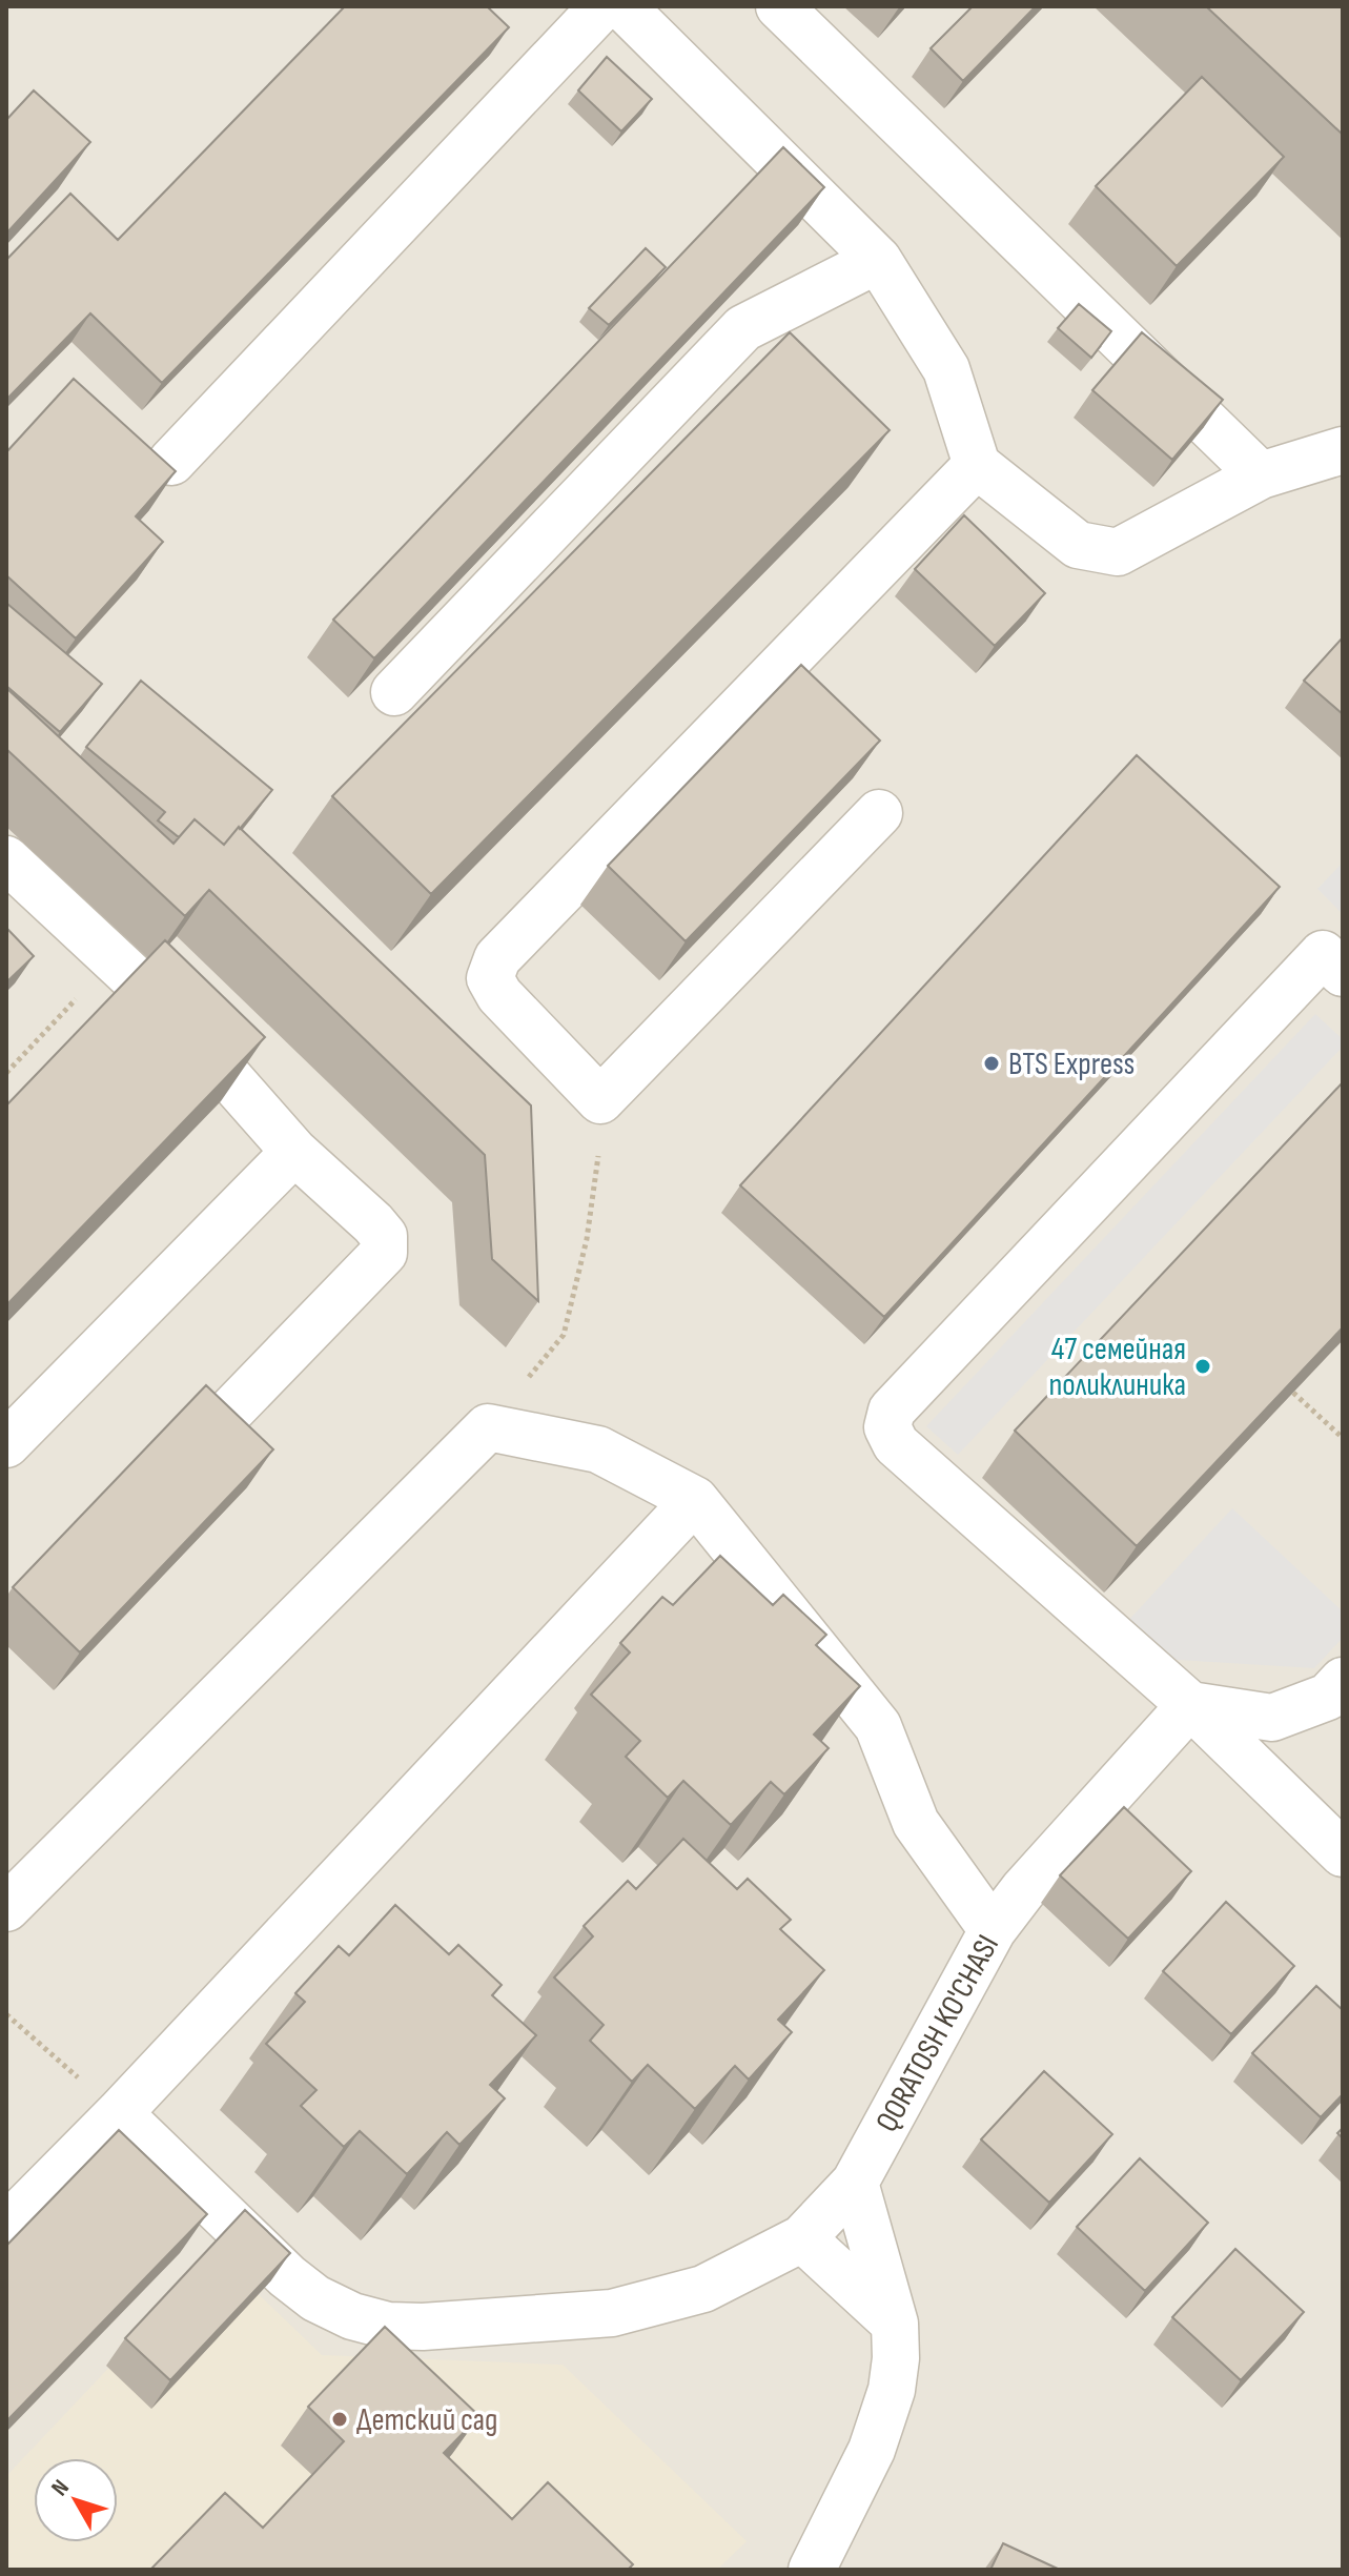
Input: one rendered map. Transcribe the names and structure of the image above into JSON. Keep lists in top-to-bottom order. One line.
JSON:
{"streets":{"street":["QORATOSH KO'CHASI"]},"places":["BTS Express","47 семейная поликлиника","Детский сад"],"north":"top left"}
